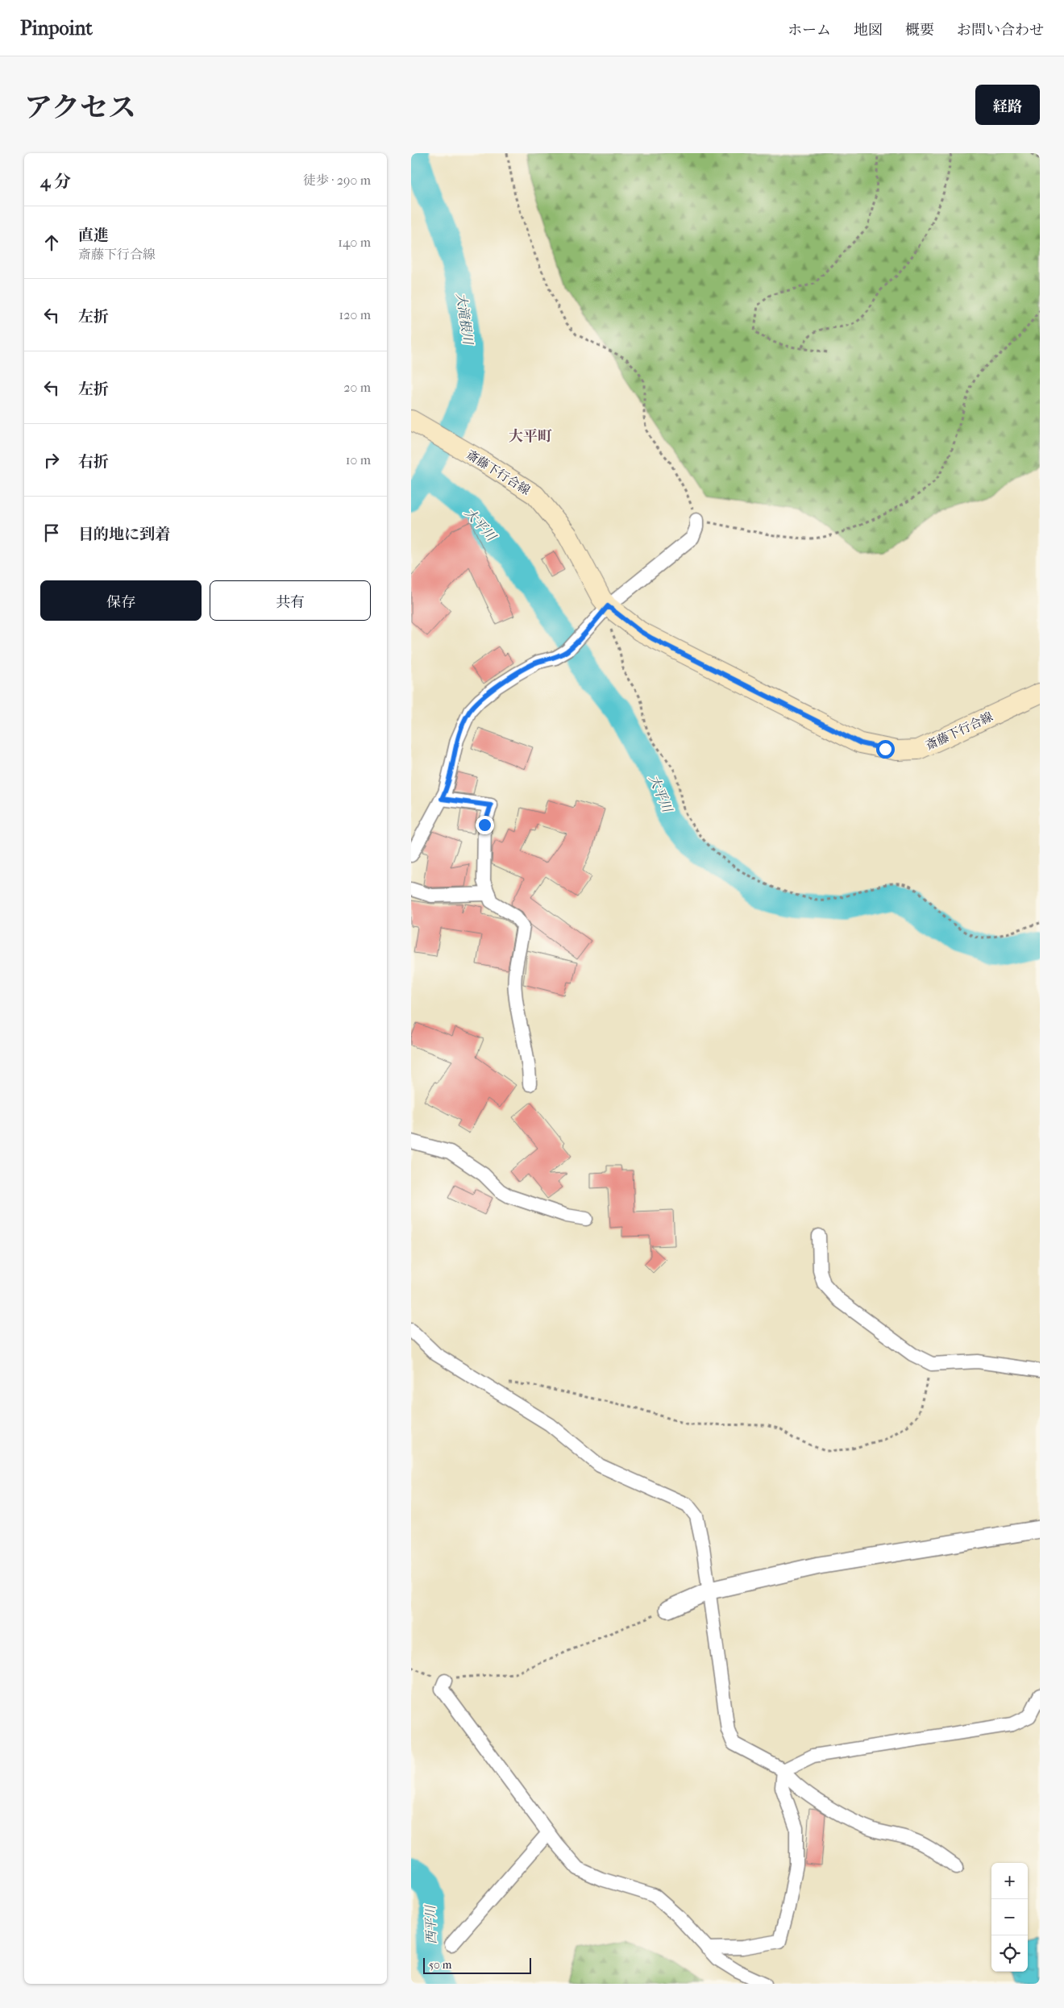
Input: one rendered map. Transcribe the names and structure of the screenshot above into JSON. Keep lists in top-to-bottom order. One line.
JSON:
{"streets":{"main road":["斎藤下行合線"]},"districts":["大平町"],"water":["大滝根川","大平川","西平川"],"scale_bar":"50 m","page":{"header":"Pinpoint","nav":["ホーム","地図","概要","お問い合わせ"],"title":"アクセス","buttons":["経路",["保存","共有"]],"heading":["4 分","徒歩 · 290 m"],"list":[["直進","斎藤下行合線","140 m"],["左折","120 m"],["左折","20 m"],["右折","10 m"],"目的地に到着"],"map_buttons":["+","−"],"scale":"50 m"}}
